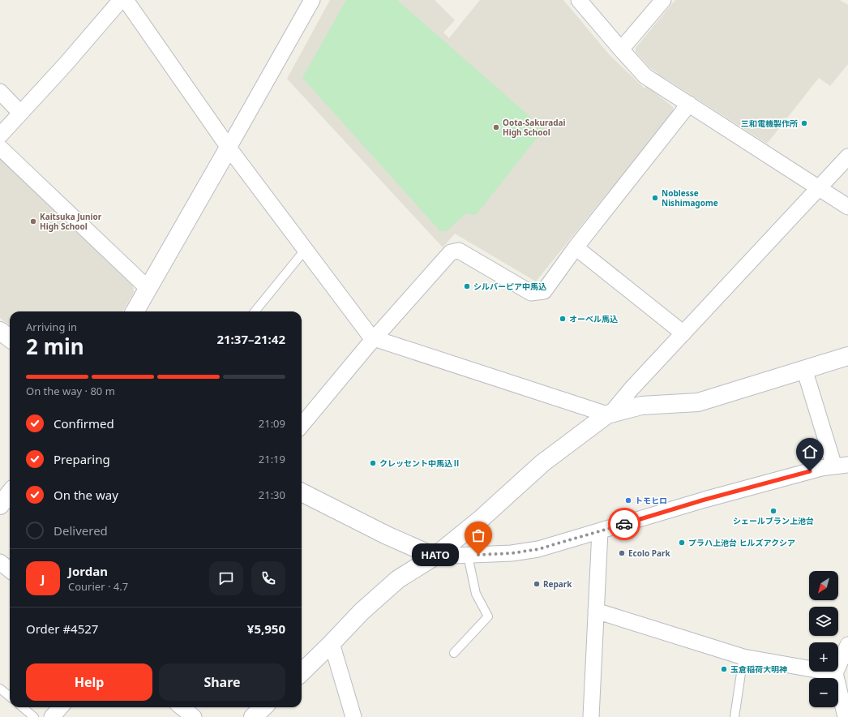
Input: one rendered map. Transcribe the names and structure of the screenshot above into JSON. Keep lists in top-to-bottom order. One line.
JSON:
{"places":["三和電機製作所","Oota-Sakuradai High School","Noblesse Nishimagome","Kaitsuka Junior High School","シルバーピア中馬込","オーベル馬込","クレッセント中馬込Ⅱ","トモヒロ","シェールブラン上池台","プラハ上池台 ヒルズアクシア","Ecolo Park","HATO","Repark","玉倉稲荷大明神"],"north":"bottom left","page":{"heading":["2 min","Arriving in","21:37–21:42"],"panel":["Jordan","Courier · 4.7","Order #4527","¥5,950"],"bar":"On the way · 80 m","list":[["Confirmed","21:09"],["Preparing","21:19"],["On the way","21:30"],"Delivered"],"bubble":"HATO","round":"J","map_buttons":["+","−"],"buttons":["Help","Share"]}}
